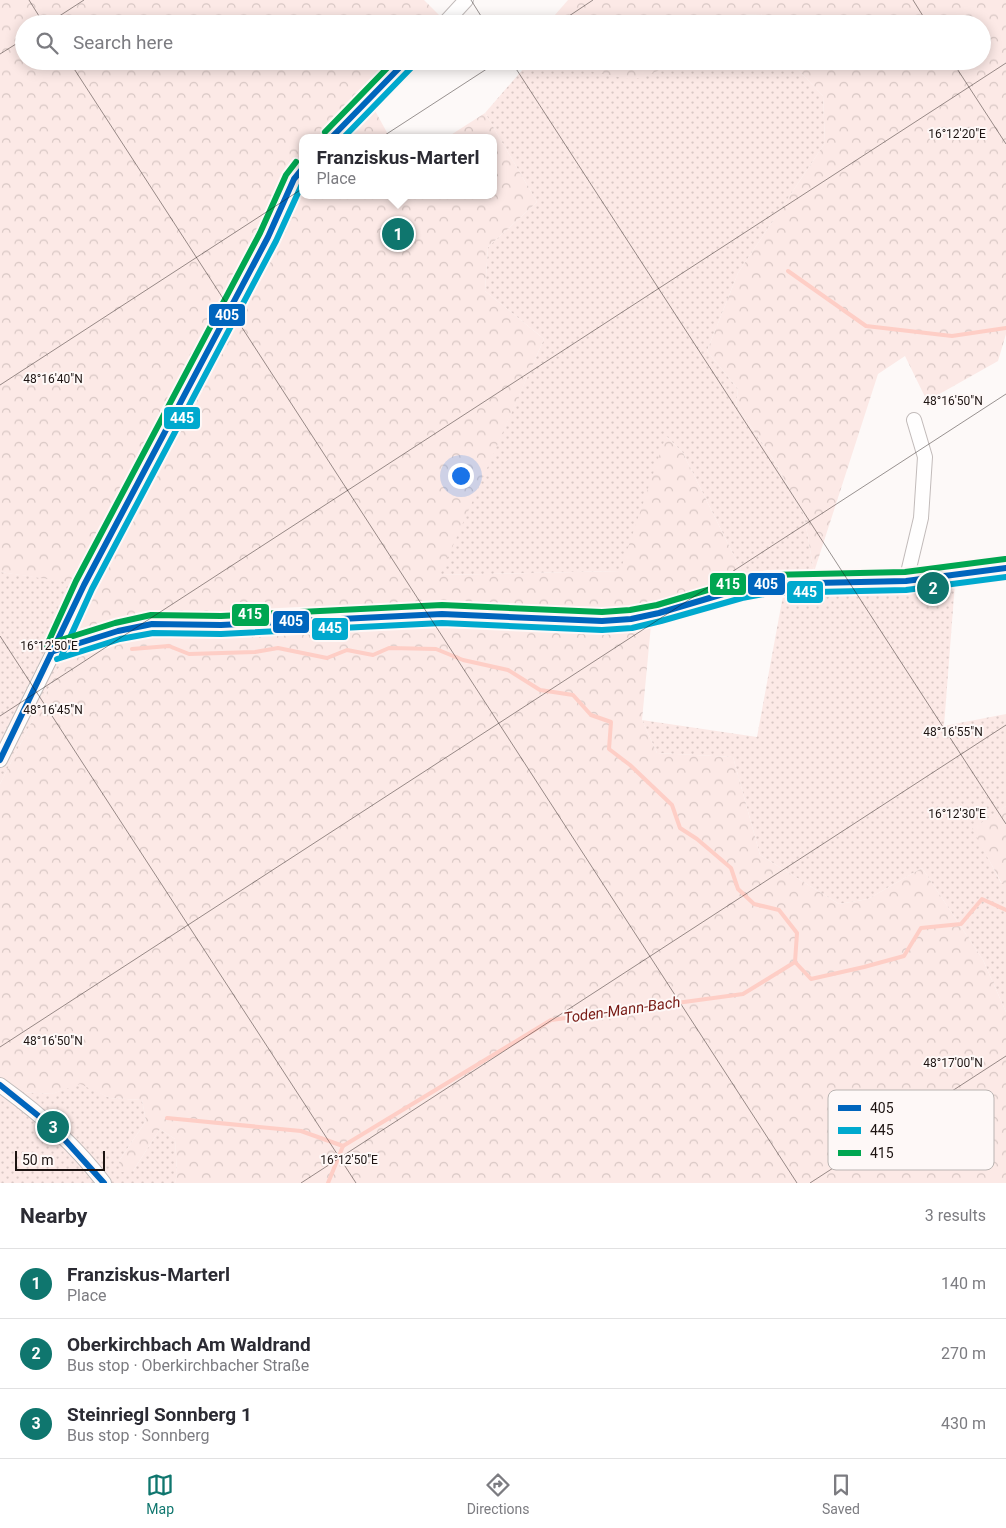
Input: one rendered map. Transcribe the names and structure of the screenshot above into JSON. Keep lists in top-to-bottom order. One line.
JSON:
{"water":["Toden-Mann-Bach"],"lines":["transit line 405","transit line 445","transit line 415"],"legend":["405","445","415"],"scale_bar":"50 m","page":{"search":"Search here","popup":["Franziskus-Marterl","Place"],"pins":["1","2","3"],"scale":"50 m","heading":["Nearby","3 results"],"list":[{"mark":"1","name":"Franziskus-Marterl","note":"Place","value":"140 m"},{"mark":"2","name":"Oberkirchbach Am Waldrand","note":"Bus stop · Oberkirchbacher Straße","value":"270 m"},{"mark":"3","name":"Steinriegl Sonnberg 1","note":"Bus stop · Sonnberg","value":"430 m"}],"nav":["Map","Directions","Saved"]},"coordinates":["16°12'20\"E","48°16'40\"N","48°16'50\"N","16°12'50\"E","48°16'45\"N","48°16'55\"N","16°12'30\"E","48°17'00\"N"]}
